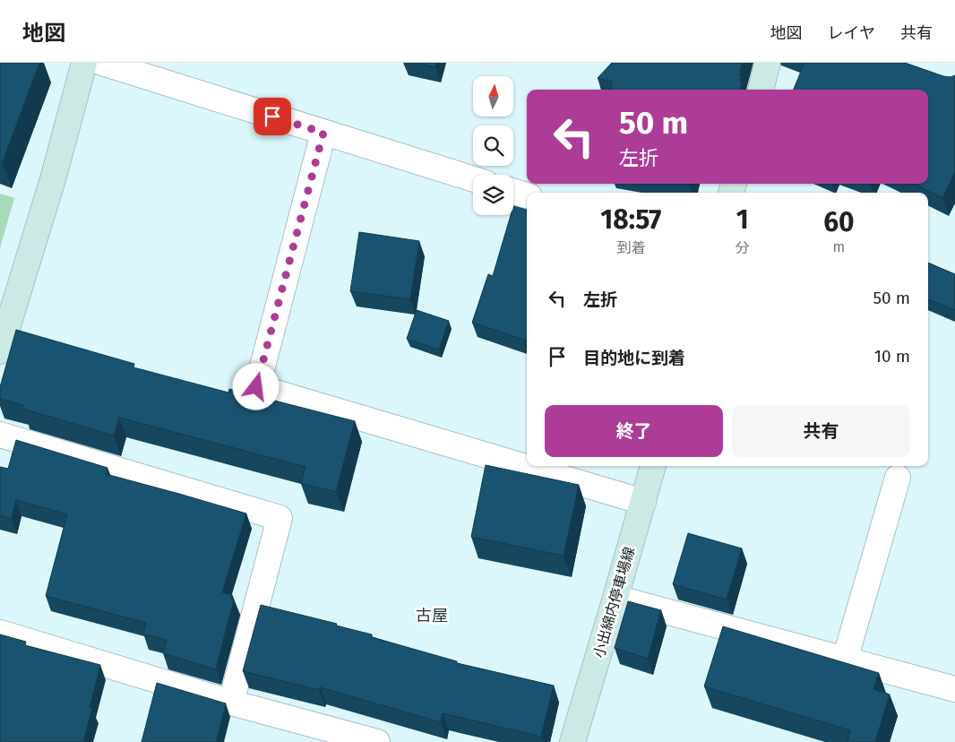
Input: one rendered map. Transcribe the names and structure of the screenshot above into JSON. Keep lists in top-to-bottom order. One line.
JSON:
{"streets":{"main road":["小出綿内停車場線"]},"districts":["古屋"],"north":"top","page":{"header":"地図","nav":["地図","レイヤ","共有"],"turn":["50 m","左折"],"eta":["18:57","到着","1","分","60","m"],"list":[{"name":"左折","value":"50 m"},{"name":"目的地に到着","value":"10 m"}],"buttons":["終了","共有"]}}
